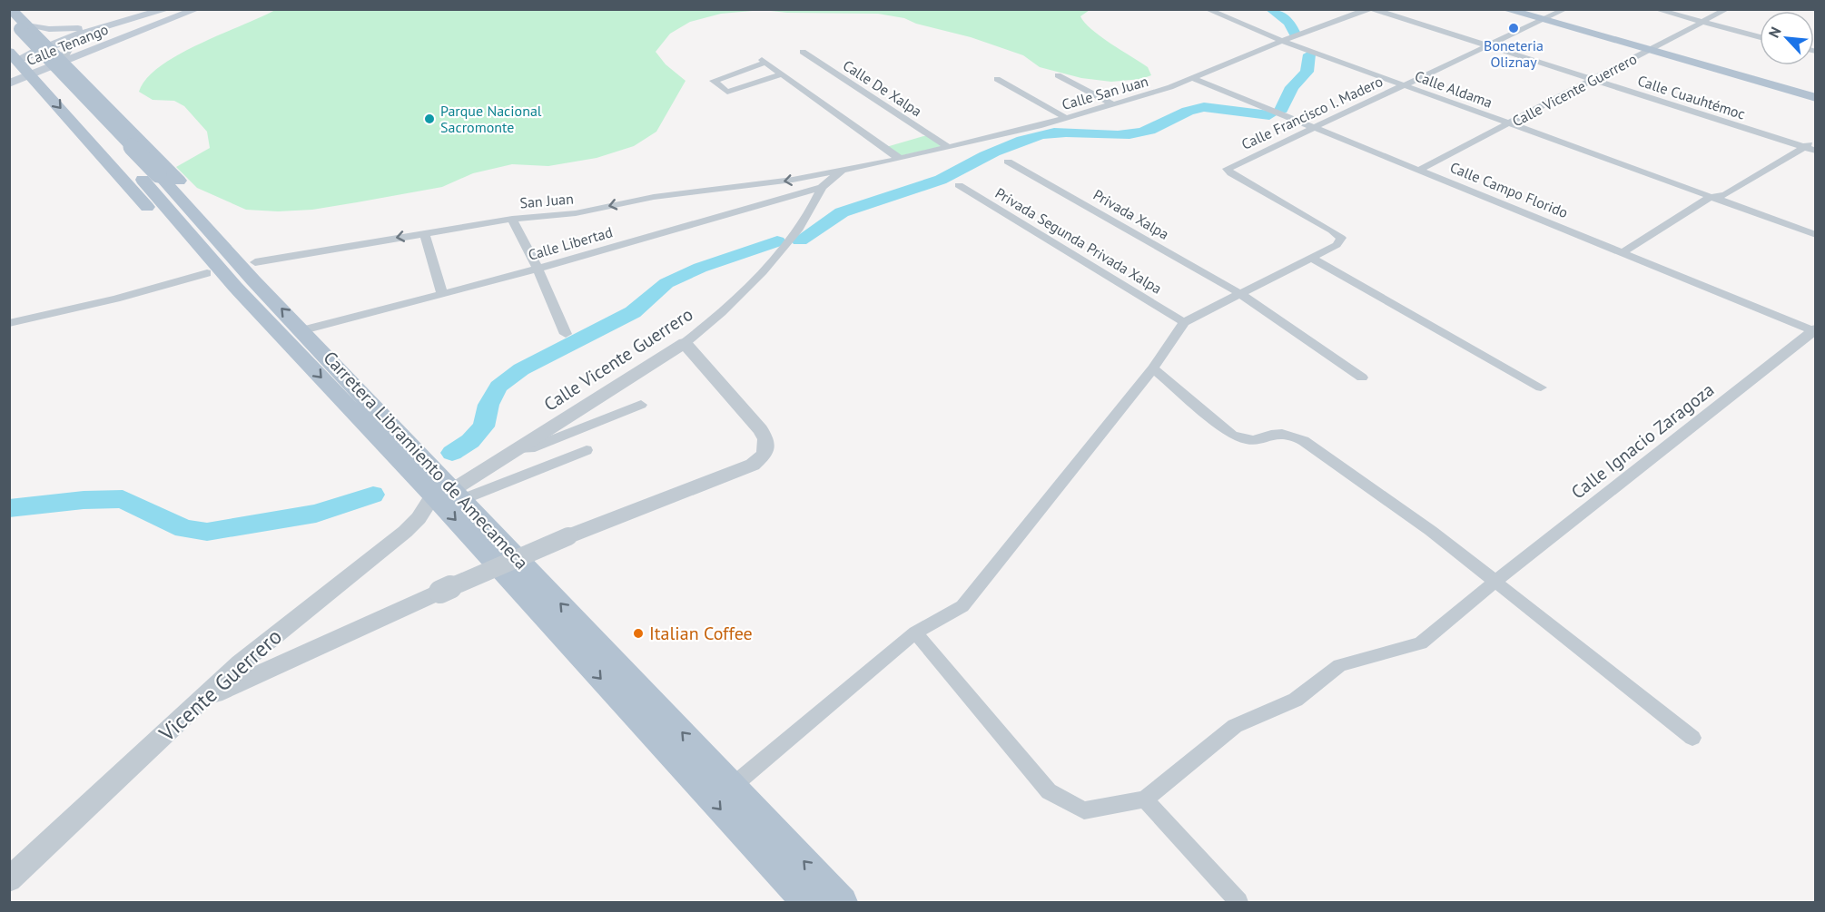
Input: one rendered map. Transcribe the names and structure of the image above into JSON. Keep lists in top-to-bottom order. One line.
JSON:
{"streets":{"main road":["Calle Tenango","Carretera Libramiento de Amecameca"],"street":["Calle De Xalpa","Calle Aldama","Calle Vicente Guerrero","Calle San Juan","Calle Cuauhtémoc","Calle Francisco I. Madero","Calle Campo Florido","San Juan","Privada Xalpa","Privada Segunda Privada Xalpa","Calle Libertad","Calle Ignacio Zaragoza","Vicente Guerrero"]},"crossings":[["Calle De Xalpa","Calle San Juan"],["Calle Aldama","Calle Vicente Guerrero"],["Calle Aldama","Calle San Juan"],["Calle Aldama","Calle Francisco I. Madero"],["Calle Vicente Guerrero","Calle Cuauhtémoc"],["Calle Vicente Guerrero","Calle Campo Florido"],["Calle Vicente Guerrero","Calle Libertad"],["Calle Vicente Guerrero","Carretera Libramiento de Amecameca"],["Calle Vicente Guerrero","Vicente Guerrero"],["Calle San Juan","Calle Campo Florido"],["Calle San Juan","San Juan"],["Calle San Juan","Calle Libertad"],["Calle Cuauhtémoc","Calle Francisco I. Madero"],["Calle Francisco I. Madero","Calle Campo Florido"],["Calle Campo Florido","Calle Ignacio Zaragoza"],["San Juan","Calle Libertad"],["San Juan","Carretera Libramiento de Amecameca"],["Calle Libertad","Carretera Libramiento de Amecameca"],["Carretera Libramiento de Amecameca","Vicente Guerrero"]],"one_way":["San Juan"],"places":["Boneteria Oliznay","Parque Nacional Sacromonte","Italian Coffee"],"north":"top left"}
